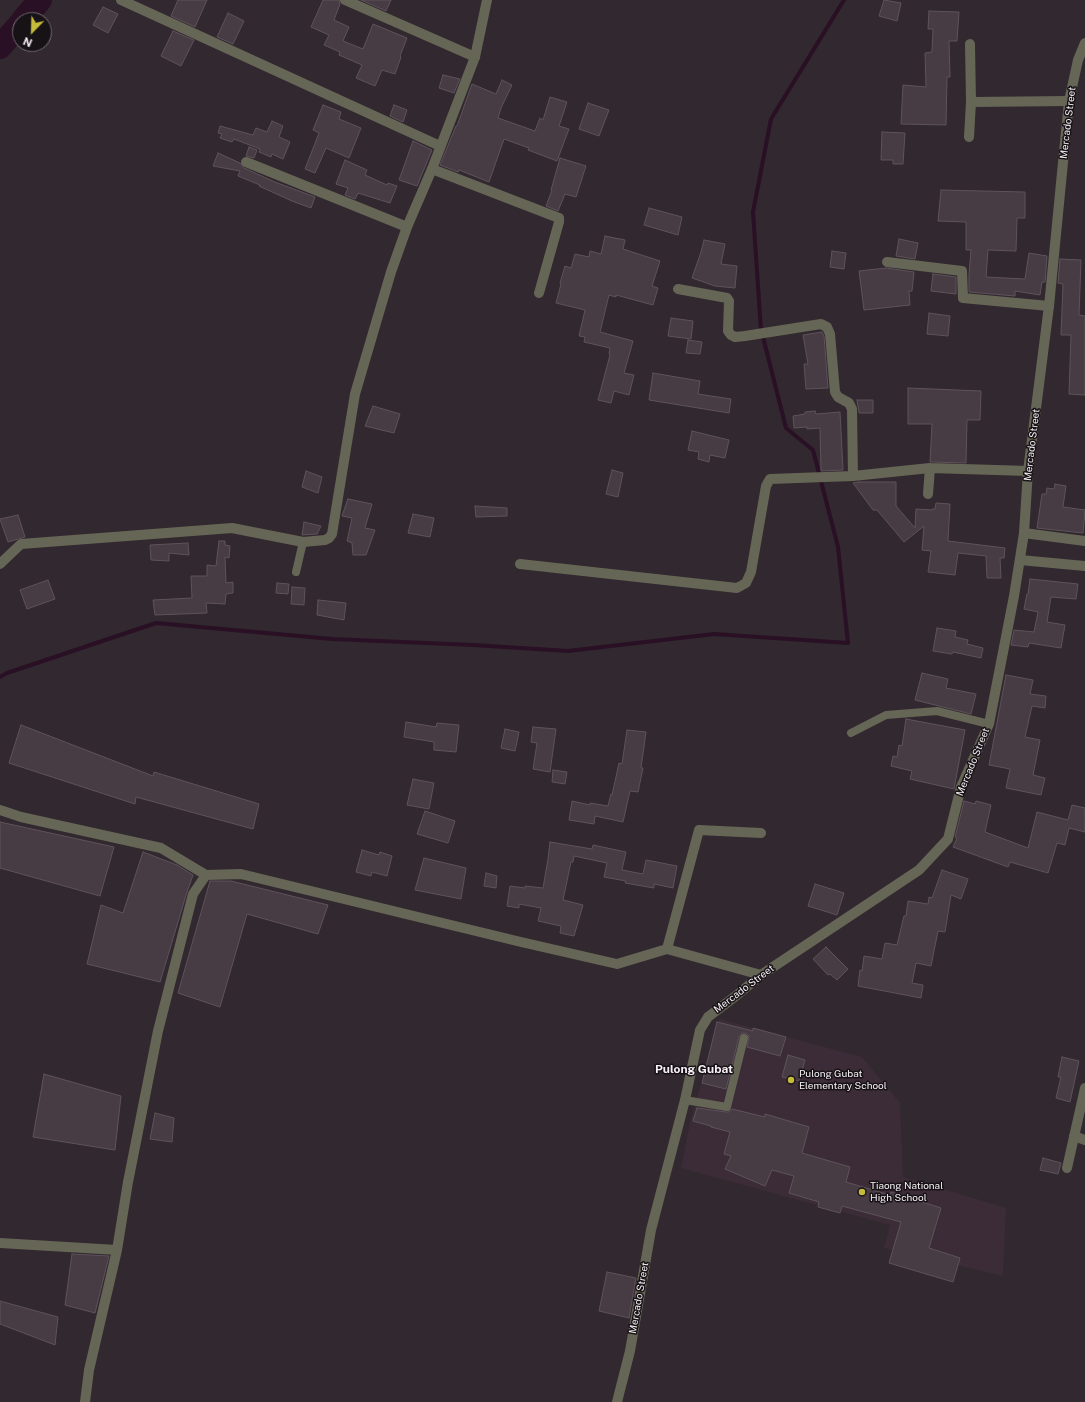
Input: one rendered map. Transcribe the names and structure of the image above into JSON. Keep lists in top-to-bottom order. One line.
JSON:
{"streets":{"street":["Mercado Street"]},"districts":["Pulong Gubat"],"places":["Pulong Gubat Elementary School","Tiaong National High School"],"north":"bottom left"}
